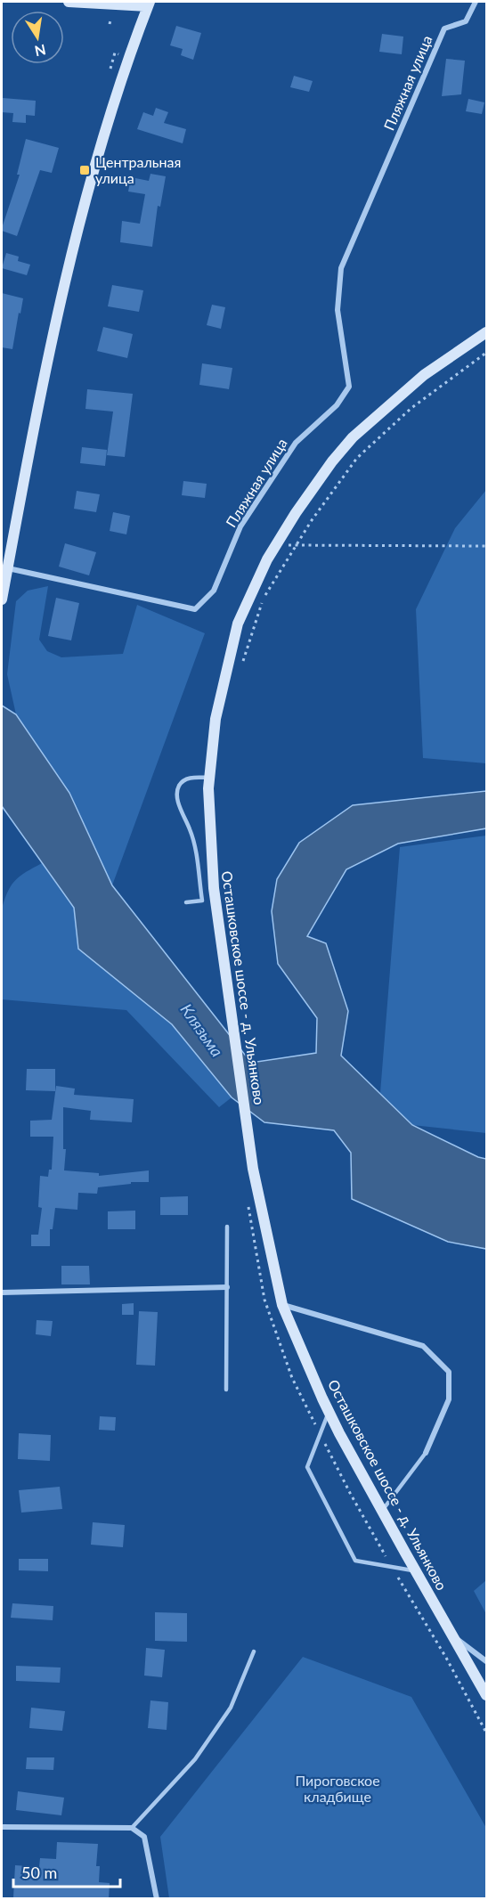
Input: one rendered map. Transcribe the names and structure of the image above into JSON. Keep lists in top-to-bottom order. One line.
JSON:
{"streets":{"street":["Пляжная улица","Осташковское шоссе - д. Ульянково"]},"water":["Клязьма"],"parks":["Пироговское кладбище"],"places":{"transit":["Центральная улица"]},"scale_bar":"50 m","north":"bottom"}
